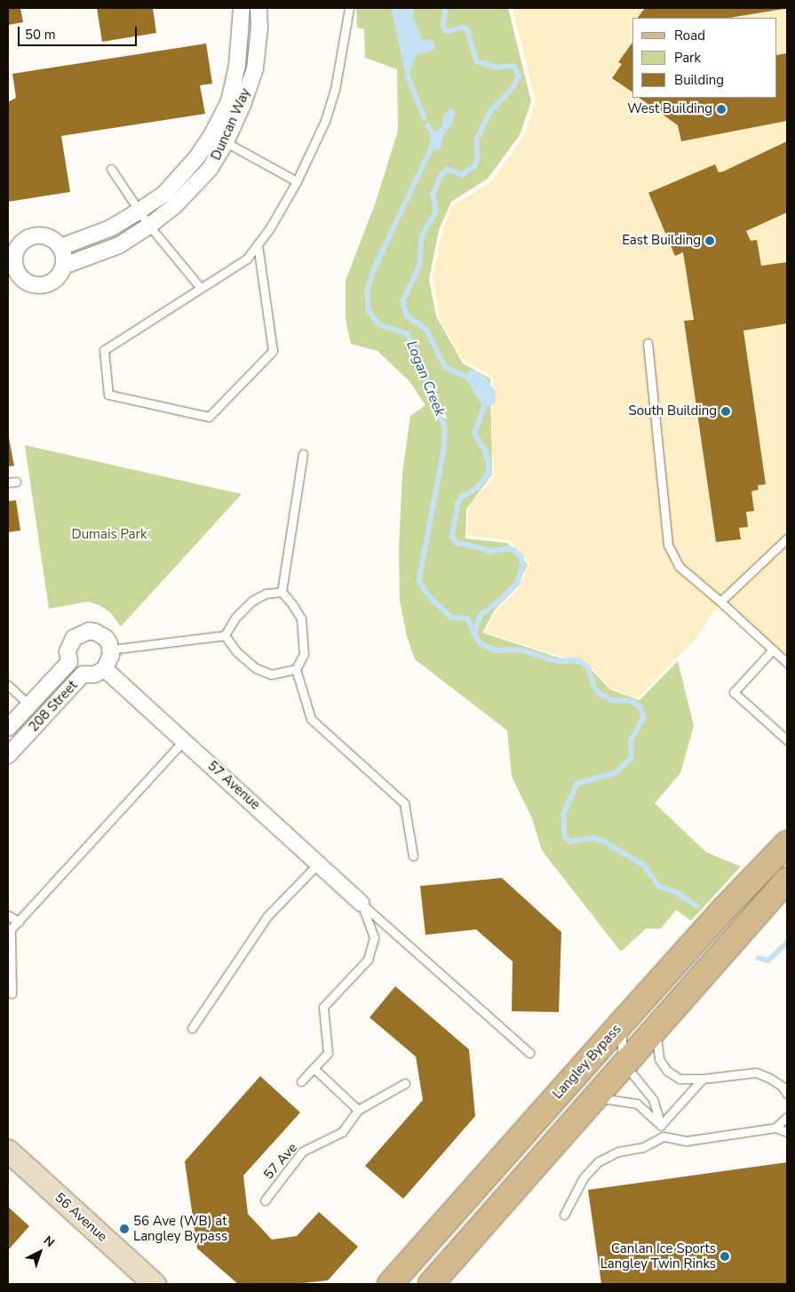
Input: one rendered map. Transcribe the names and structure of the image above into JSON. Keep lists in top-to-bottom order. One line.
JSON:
{"streets":{"main road":["Langley Bypass","56 Avenue"],"street":["Duncan Way","208 Street","57 Avenue"],"lane":["57 Ave"]},"crossings":[["208 Street","57 Avenue"]],"water":["Logan Creek"],"parks":["Dumais Park"],"places":["West Building","East Building","South Building","56 Ave (WB) at Langley Bypass","Canlan Ice Sports Langley Twin Rinks"],"legend":["Road","Park","Building"],"scale_bar":"50 m","north":"top right"}
